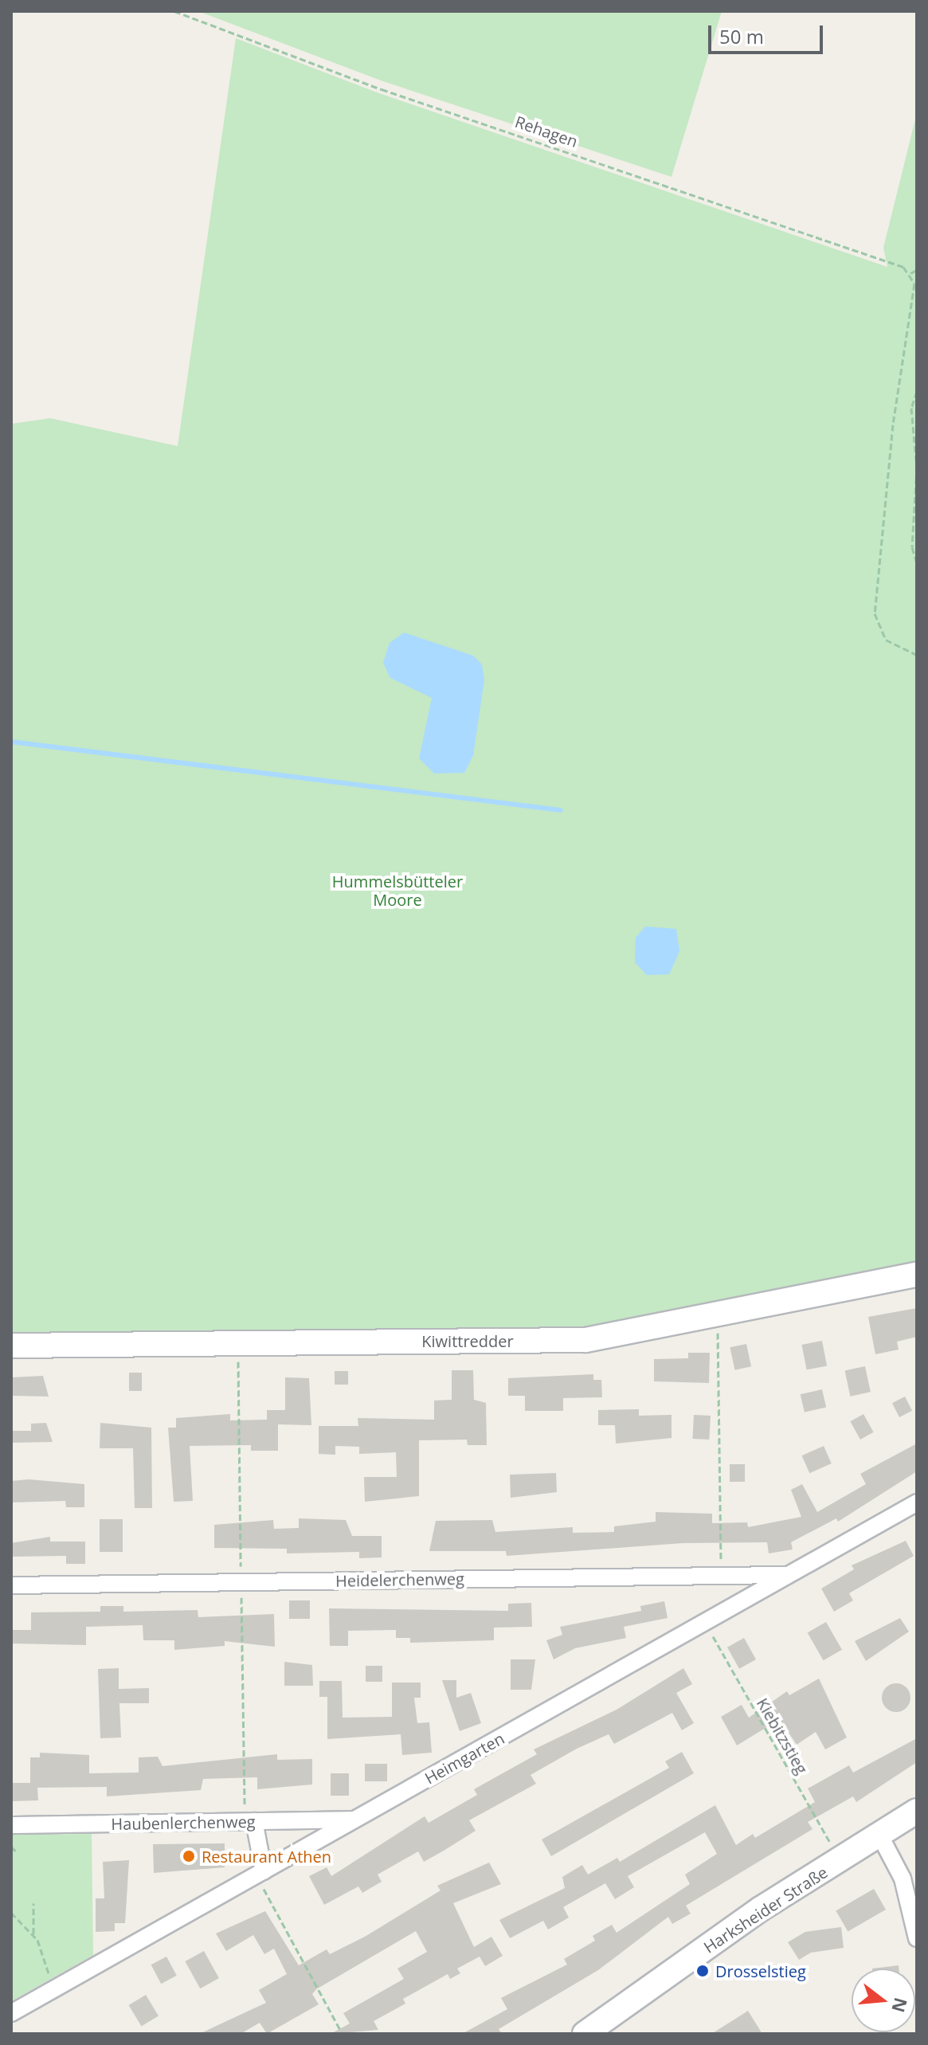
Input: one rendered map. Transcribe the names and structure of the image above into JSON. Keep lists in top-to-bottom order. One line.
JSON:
{"streets":{"street":["Kiwittredder","Heidelerchenweg","Heimgarten","Haubenlerchenweg","Harksheider Straße"],"path":["Rehagen","Kiebitzstieg"]},"crossings":[["Heidelerchenweg","Heimgarten"],["Kiebitzstieg","Heimgarten"],["Kiebitzstieg","Harksheider Straße"],["Heimgarten","Haubenlerchenweg"]],"parks":["Hummelsbütteler Moore"],"places":["Restaurant Athen","Drosselstieg"],"scale_bar":"50 m","north":"right"}
